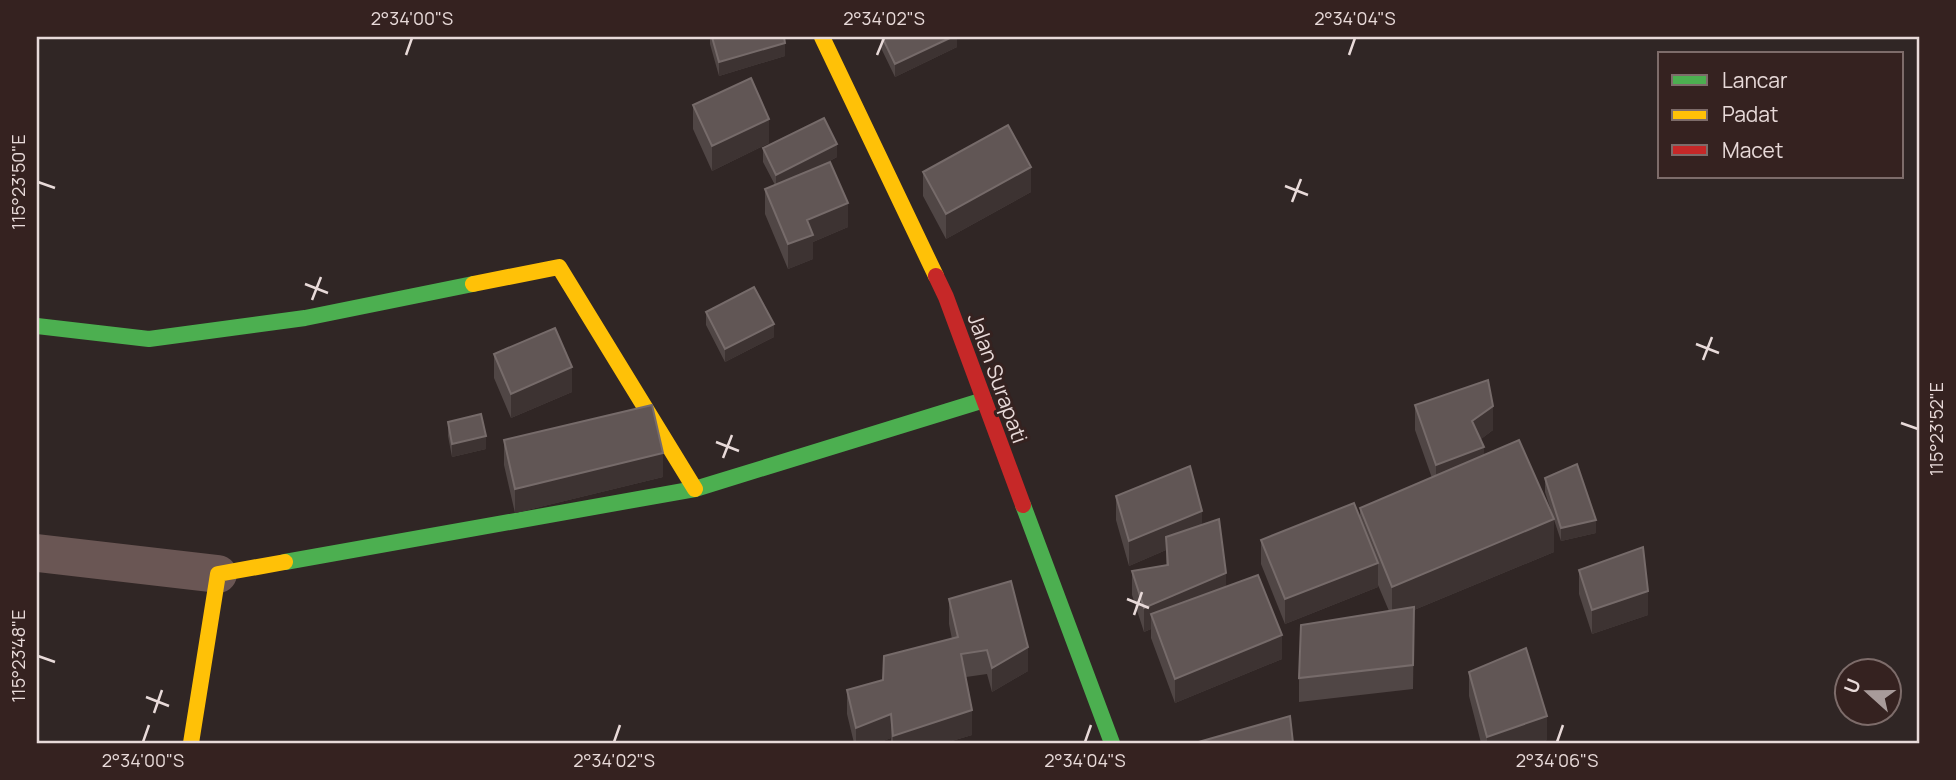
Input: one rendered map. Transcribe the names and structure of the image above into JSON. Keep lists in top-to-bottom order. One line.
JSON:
{"streets":{"street":["Jalan Surapati"]},"legend":["Lancar","Padat","Macet"],"north":"left","coordinates":["2°34'00\"S","2°34'02\"S","2°34'04\"S","115°23'50\"E","115°23'52\"E","115°23'48\"E","2°34'06\"S"]}
